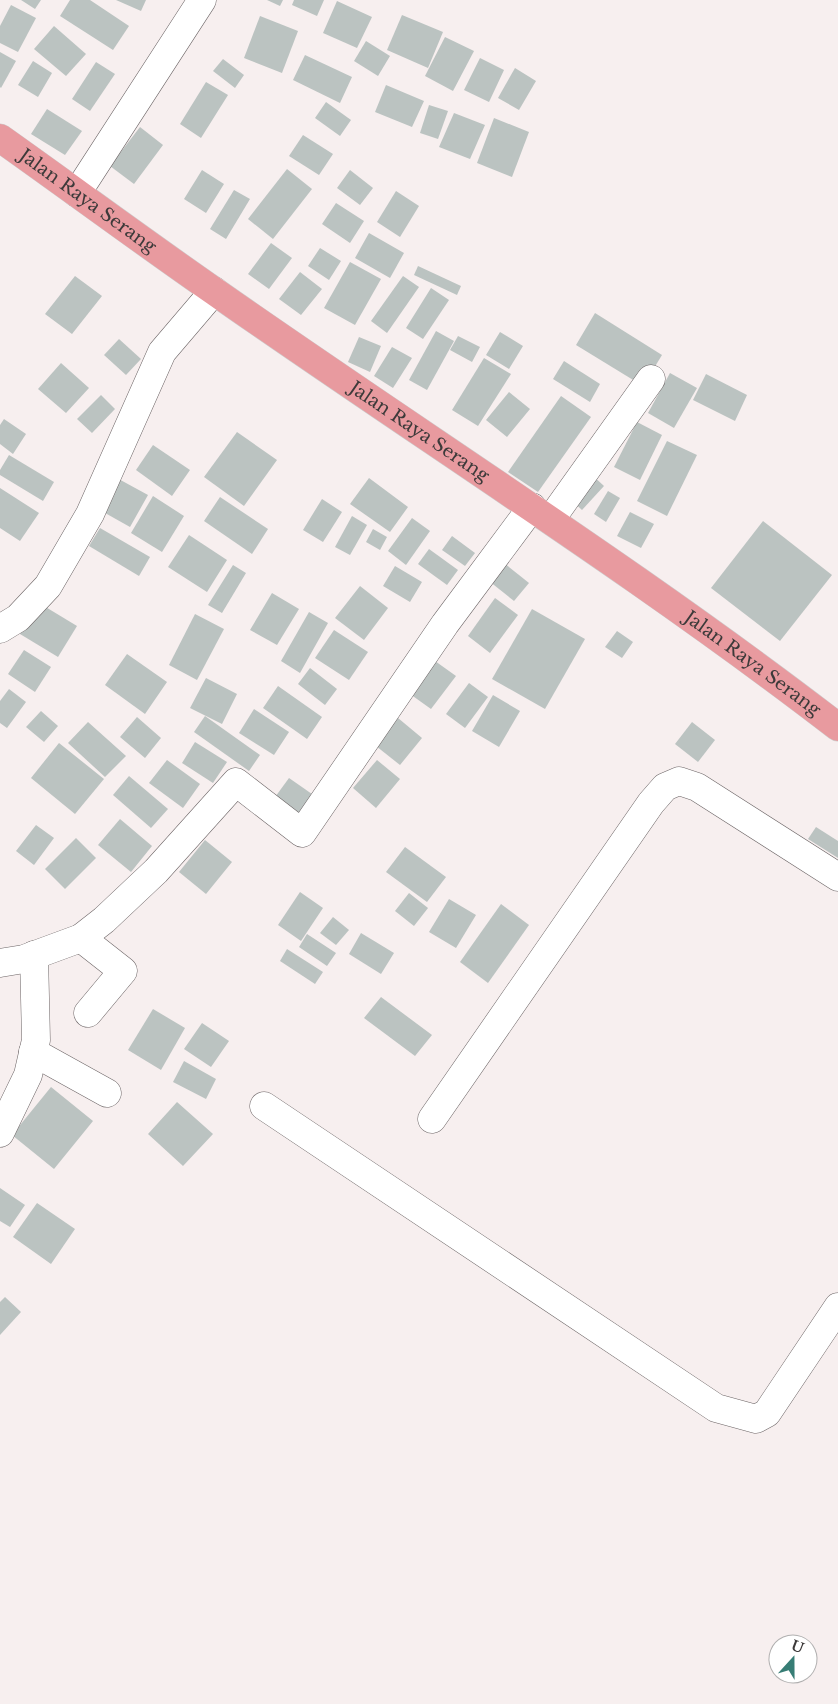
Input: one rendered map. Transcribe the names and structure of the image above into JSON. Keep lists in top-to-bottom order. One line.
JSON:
{"streets":{"highway":["Jalan Raya Serang"]},"north":"top"}
